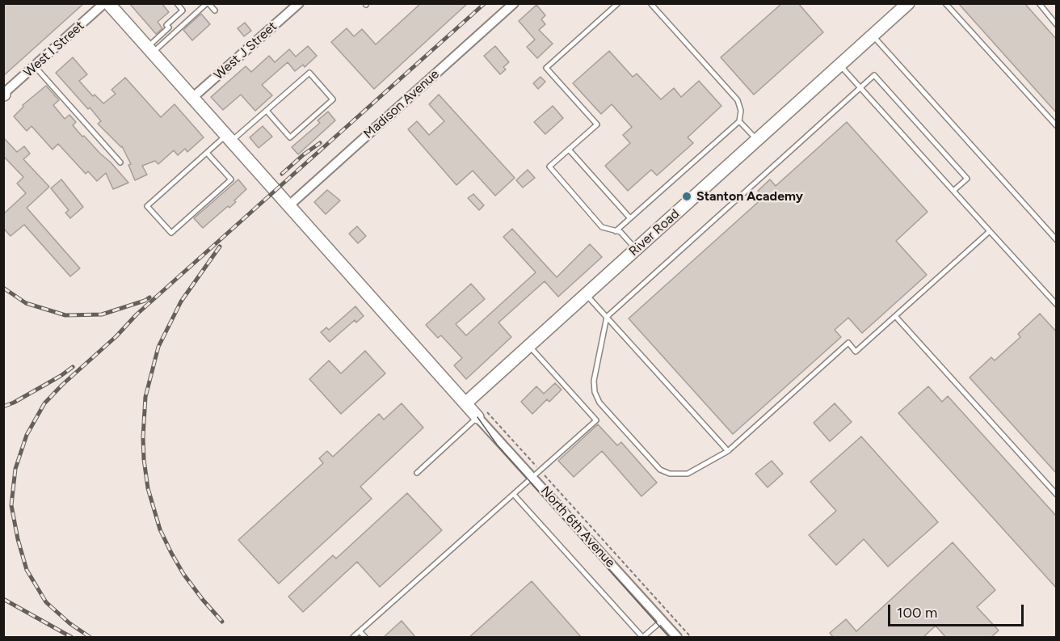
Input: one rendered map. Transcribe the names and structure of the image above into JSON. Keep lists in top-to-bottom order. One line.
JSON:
{"streets":{"street":["West I Street","West J Street","Madison Avenue","River Road","North 6th Avenue"]},"places":["Stanton Academy"],"scale_bar":"100 m"}
